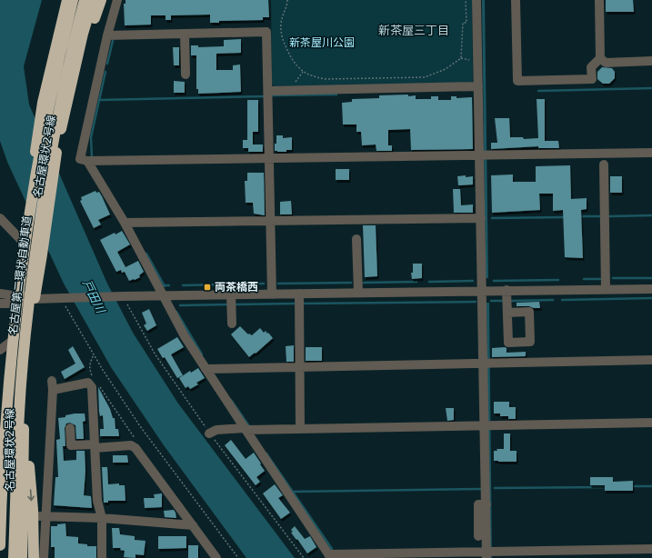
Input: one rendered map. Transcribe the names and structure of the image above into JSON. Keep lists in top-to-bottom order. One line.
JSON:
{"streets":{"highway":["名古屋環状2号線","名古屋第二環状自動車道"]},"districts":["新茶屋三丁目"],"water":["戸田川"],"parks":["新茶屋川公園"],"places":{"transit":["両茶橋西"]}}
